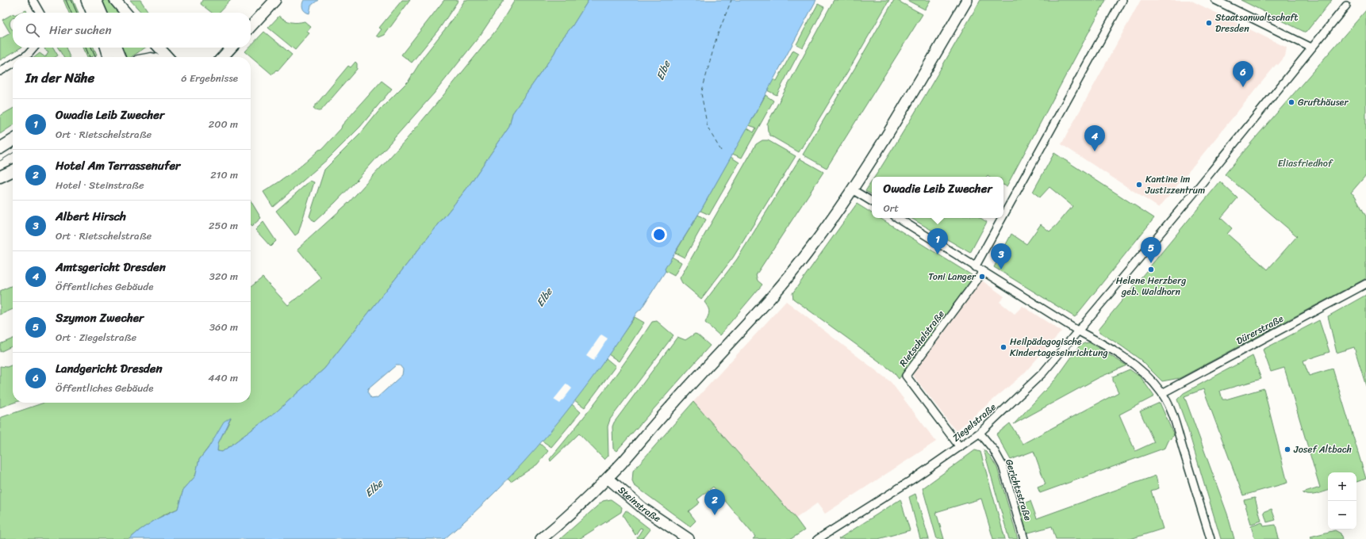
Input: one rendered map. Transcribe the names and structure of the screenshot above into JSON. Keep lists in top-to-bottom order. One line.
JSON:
{"streets":{"main road":["Steinstraße"],"street":["Dürerstraße","Rietschelstraße","Ziegelstraße","Gerichtsstraße"]},"crossings":[["Rietschelstraße","Ziegelstraße"],["Ziegelstraße","Gerichtsstraße"]],"water":["Elbe"],"parks":["Eliasfriedhof"],"places":["Staatsanwaltschaft Dresden","Grufthäuser","Kantine im Justizzentrum","Helene Herzberg geb. Waldhorn","Toni Langer","Heilpädagogische Kindertageseinrichtung","Josef Altbach"],"page":{"search":"Hier suchen","heading":["In der Nähe","6 Ergebnisse"],"pins":["6","4","1","5","3","2"],"list":[{"mark":"1","name":"Owadie Leib Zwecher","note":"Ort · Rietschelstraße","value":"200 m"},{"mark":"2","name":"Hotel Am Terrassenufer","note":"Hotel · Steinstraße","value":"210 m"},{"mark":"3","name":"Albert Hirsch","note":"Ort · Rietschelstraße","value":"250 m"},{"mark":"4","name":"Amtsgericht Dresden","note":"Öffentliches Gebäude","value":"320 m"},{"mark":"5","name":"Szymon Zwecher","note":"Ort · Ziegelstraße","value":"360 m"},{"mark":"6","name":"Landgericht Dresden","note":"Öffentliches Gebäude","value":"440 m"}],"popup":["Owadie Leib Zwecher","Ort"],"map_buttons":["+","−"]}}
